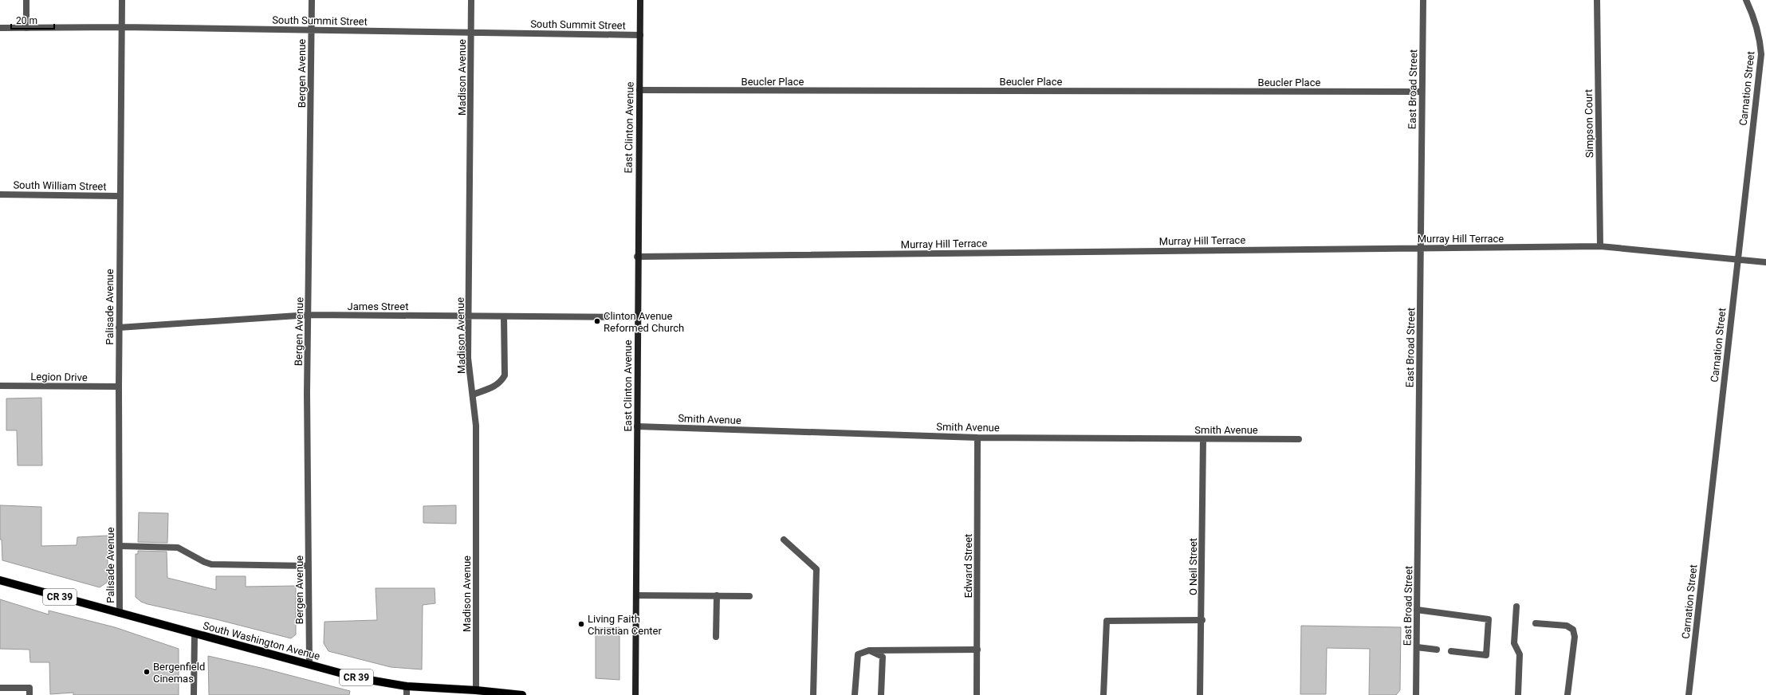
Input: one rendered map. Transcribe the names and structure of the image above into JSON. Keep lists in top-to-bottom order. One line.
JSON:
{"streets":{"main road":["CR 39","South Washington Avenue"],"street":["South Summit Street","Bergen Avenue","Madison Avenue","Beucler Place","Carnation Street","East Broad Street","Simpson Court","East Clinton Avenue","South William Street","Murray Hill Terrace","James Street","Palisade Avenue","Legion Drive","Smith Avenue","Edward Street","O Neil Street"]},"crossings":[["South Summit Street","Bergen Avenue"],["South Summit Street","Madison Avenue"],["South Summit Street","East Clinton Avenue"],["South Summit Street","Palisade Avenue"],["Bergen Avenue","James Street"],["Bergen Avenue","South Washington Avenue"],["Madison Avenue","James Street"],["Madison Avenue","South Washington Avenue"],["Beucler Place","East Broad Street"],["Beucler Place","East Clinton Avenue"],["Carnation Street","Murray Hill Terrace"],["East Broad Street","Murray Hill Terrace"],["Simpson Court","Murray Hill Terrace"],["East Clinton Avenue","Murray Hill Terrace"],["East Clinton Avenue","James Street"],["East Clinton Avenue","Smith Avenue"],["South William Street","Palisade Avenue"],["James Street","Palisade Avenue"],["Palisade Avenue","Legion Drive"],["Palisade Avenue","South Washington Avenue"],["Smith Avenue","Edward Street"],["Smith Avenue","O Neil Street"]],"places":["Clinton Avenue Reformed Church","Living Faith Christian Center","Bergenfield Cinemas"],"scale_bar":"20 m"}
